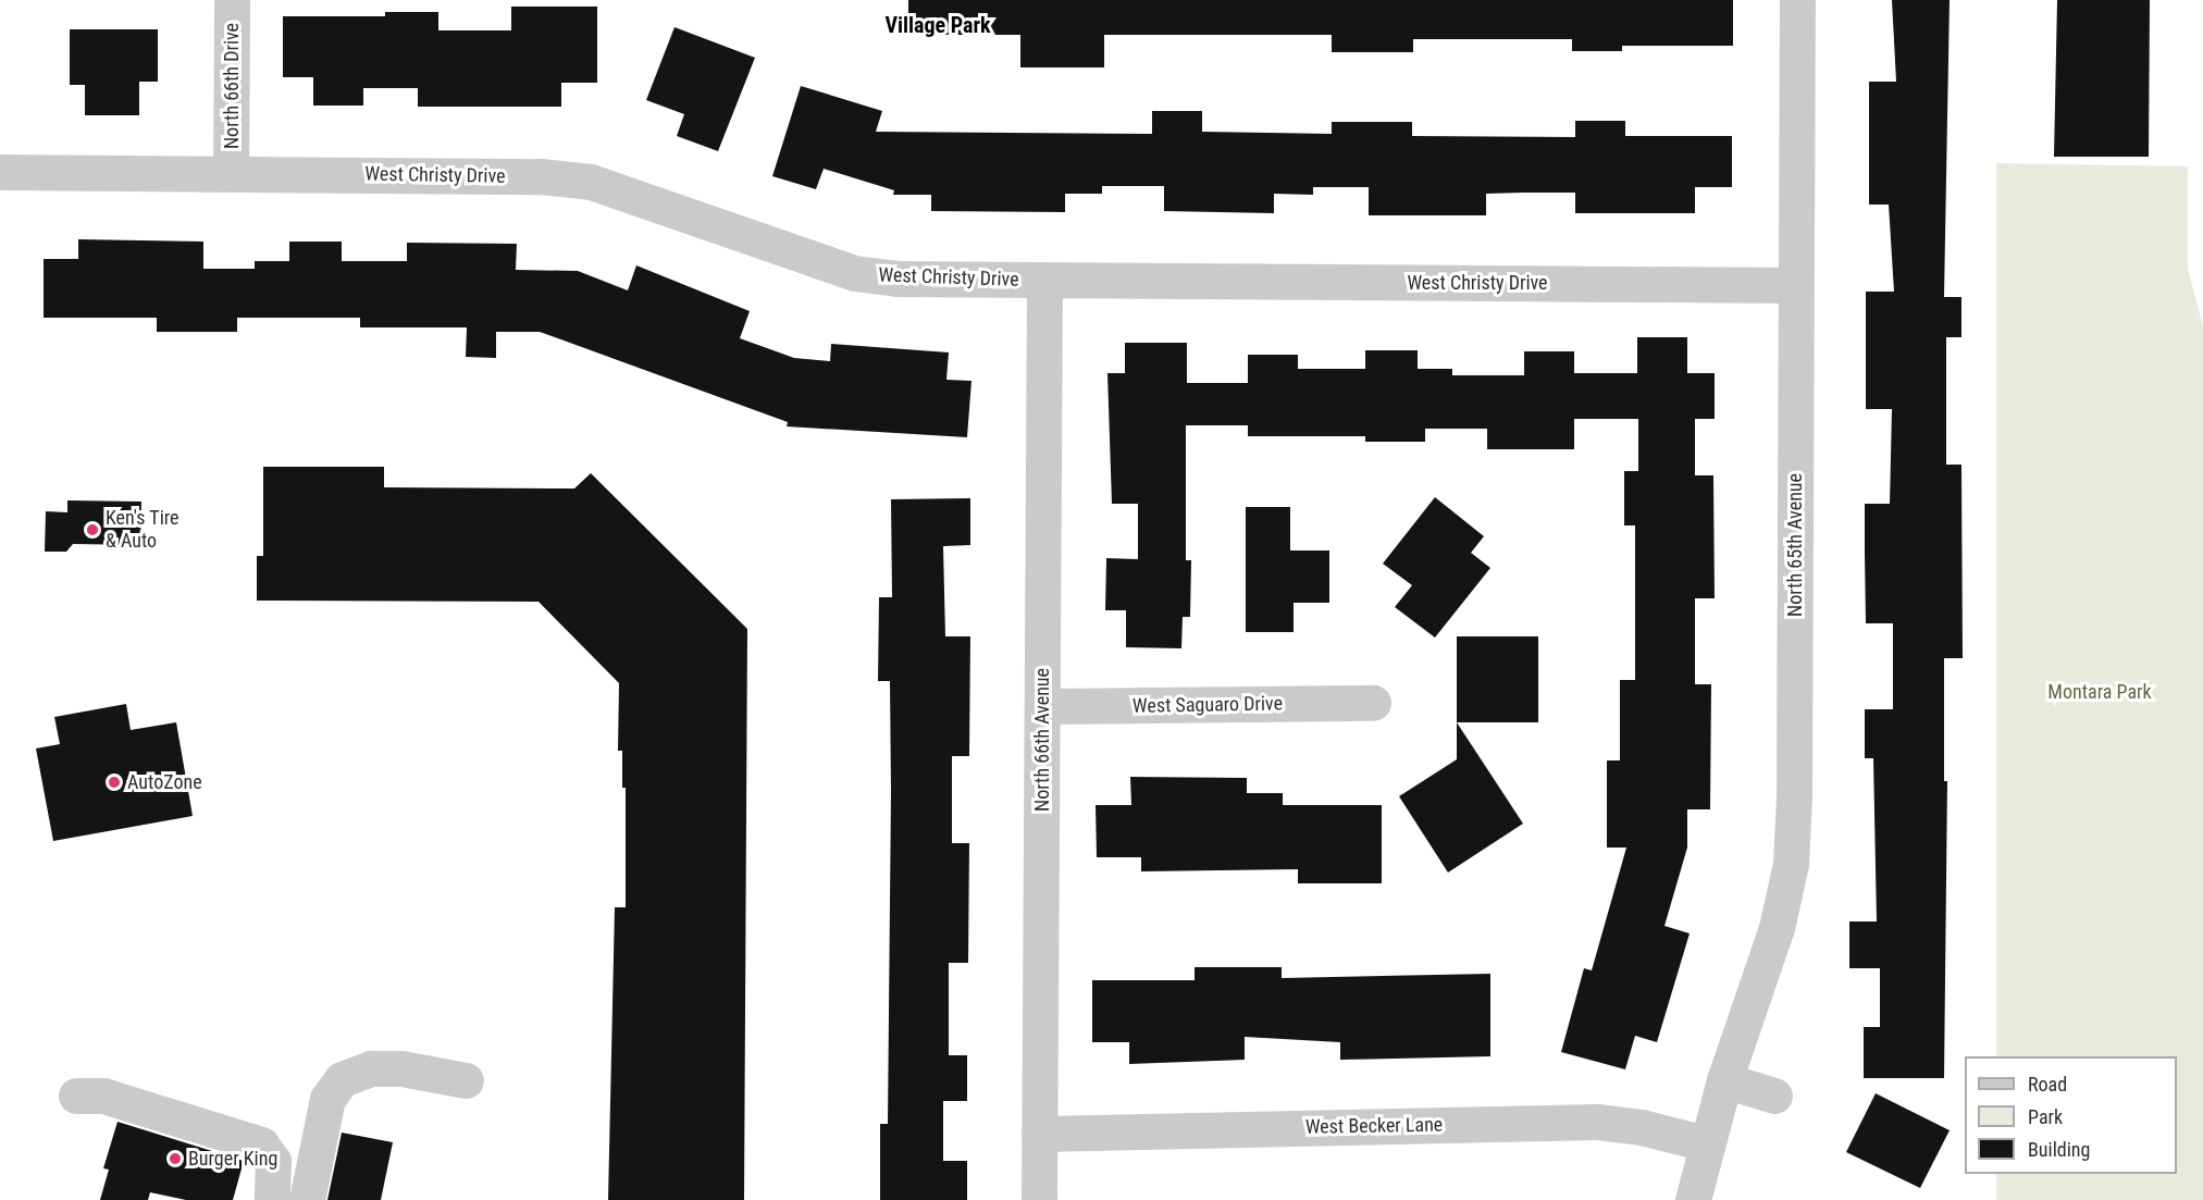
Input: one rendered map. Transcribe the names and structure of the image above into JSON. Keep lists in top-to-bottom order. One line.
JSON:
{"streets":{"street":["North 66th Drive","West Christy Drive","North 65th Avenue","West Saguaro Drive","North 66th Avenue","West Becker Lane"]},"crossings":[["North 66th Drive","West Christy Drive"],["West Christy Drive","North 65th Avenue"],["West Christy Drive","North 66th Avenue"],["North 65th Avenue","West Becker Lane"],["West Saguaro Drive","North 66th Avenue"],["North 66th Avenue","West Becker Lane"]],"districts":["Village Park"],"parks":["Montara Park"],"places":["Ken's Tire & Auto","AutoZone","Burger King"],"legend":["Road","Park","Building"]}
